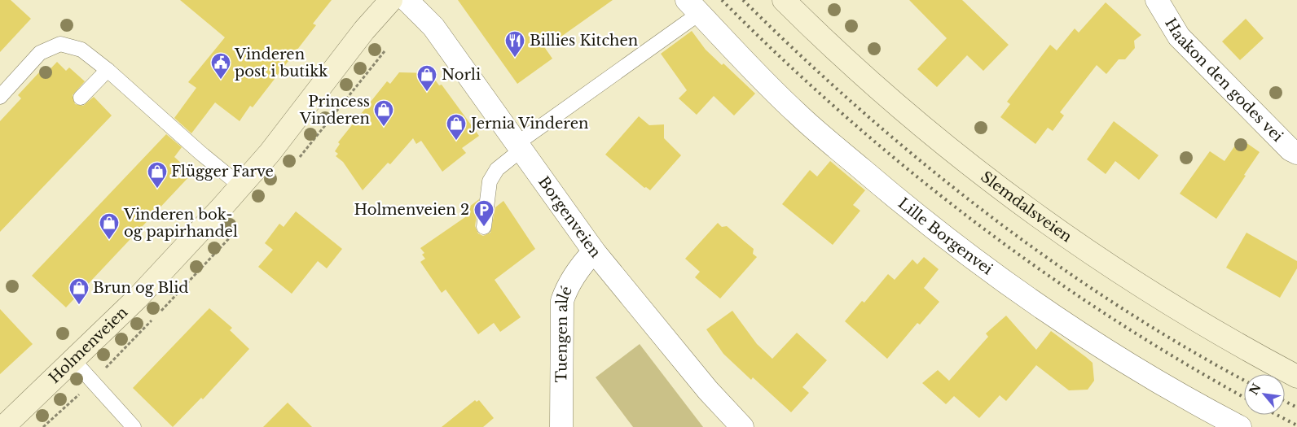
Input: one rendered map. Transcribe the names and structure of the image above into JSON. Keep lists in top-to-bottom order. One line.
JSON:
{"streets":{"main road":["Slemdalsveien","Holmenveien"],"street":["Haakon den godes vei","Borgenveien","Lille Borgenvei","Tuengen allé"]},"crossings":[["Borgenveien","Tuengen allé"]],"places":{"restaurant":["Billies Kitchen"],"public building":["Vinderen post i butikk"],"shop":["Norli","Princess Vinderen","Jernia Vinderen","Flügger Farve","Vinderen bok- og papirhandel","Brun og Blid"],"parking":["Holmenveien 2"]},"north":"top left"}
